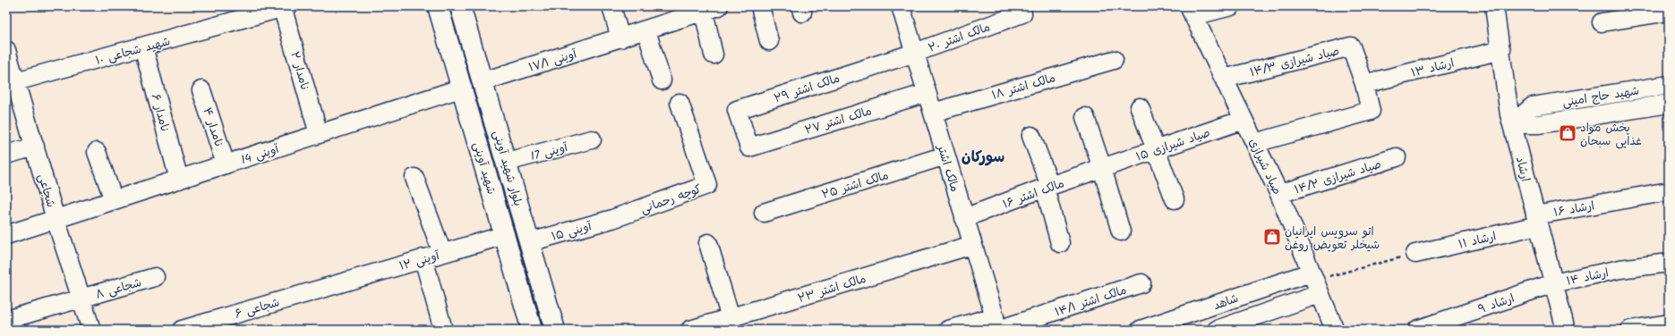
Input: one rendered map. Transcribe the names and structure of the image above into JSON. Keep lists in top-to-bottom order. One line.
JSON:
{"streets":{"main road":["شهید آوینی","بلوار شهید آوینی"],"street":["مالک اشتر ۲۰","شهید شجاعی ۱۰","آوینی ۱۷/۱","صیاد شیرازی ۱۴/۳","ارشاد ۱۳","نامدار ۲","مالک اشتر ۱۸","مالک اشتر ۲۹","شهید حاج امینی","نامدار ۶","مالک اشتر ۲۷","نامدار ۴","صیاد شیرازی ۱۵","آوینی 17","آوینی 14","صیاد شیرازی","مالک اشتر","ارشاد","صیاد شیرازی ۱۴/۲","مالک اشتر ۲۵","شجاعی","مالک اشتر ۱۶","کوچه رحمانی","ارشاد ۱۶","آوینی ۱۵","ارشاد ۱۱","۱۲ آوینی","ارشاد ۱۴","شجاعی ۸","مالک اشتر ۲۳","مالک اشتر ۱۴/۱","شاهد","ارشاد ۹","شجاعی ۶"]},"crossings":[["مالک اشتر ۲۰","مالک اشتر ۲۹"],["مالک اشتر ۲۰","مالک اشتر"],["شهید شجاعی ۱۰","نامدار ۲"],["شهید شجاعی ۱۰","نامدار ۶"],["شهید شجاعی ۱۰","شجاعی"],["آوینی ۱۷/۱","بلوار شهید آوینی"],["صیاد شیرازی ۱۴/۳","ارشاد ۱۳"],["صیاد شیرازی ۱۴/۳","صیاد شیرازی"],["ارشاد ۱۳","ارشاد"],["نامدار ۲","آوینی 14"],["مالک اشتر ۱۸","مالک اشتر"],["مالک اشتر ۲۹","مالک اشتر ۲۷"],["مالک اشتر ۲۹","مالک اشتر"],["شهید حاج امینی","ارشاد"],["نامدار ۶","آوینی 14"],["مالک اشتر ۲۷","مالک اشتر"],["نامدار ۴","آوینی 14"],["صیاد شیرازی ۱۵","صیاد شیرازی"],["صیاد شیرازی ۱۵","مالک اشتر ۱۶"],["آوینی 17","بلوار شهید آوینی"],["آوینی 14","شهید آوینی"],["آوینی 14","شجاعی"],["صیاد شیرازی","صیاد شیرازی ۱۴/۲"],["صیاد شیرازی","شاهد"],["شهید آوینی","۱۲ آوینی"],["بلوار شهید آوینی","آوینی ۱۵"],["مالک اشتر","مالک اشتر ۲۵"],["مالک اشتر","مالک اشتر ۱۶"],["مالک اشتر","مالک اشتر ۲۳"],["مالک اشتر","مالک اشتر ۱۴/۱"],["ارشاد","ارشاد ۱۶"],["ارشاد","ارشاد ۱۱"],["ارشاد","ارشاد ۱۴"],["ارشاد","ارشاد ۹"],["شجاعی","شجاعی ۸"],["کوچه رحمانی","آوینی ۱۵"],["ارشاد ۱۶","ارشاد ۱۱"],["۱۲ آوینی","شجاعی ۶"],["ارشاد ۱۴","ارشاد ۹"]],"districts":["سورکان"],"places":{"shop":["پخش مواد غذایی سبحان","اتو سرویس ایرانیان شیخلر تعویض روغن"]}}
